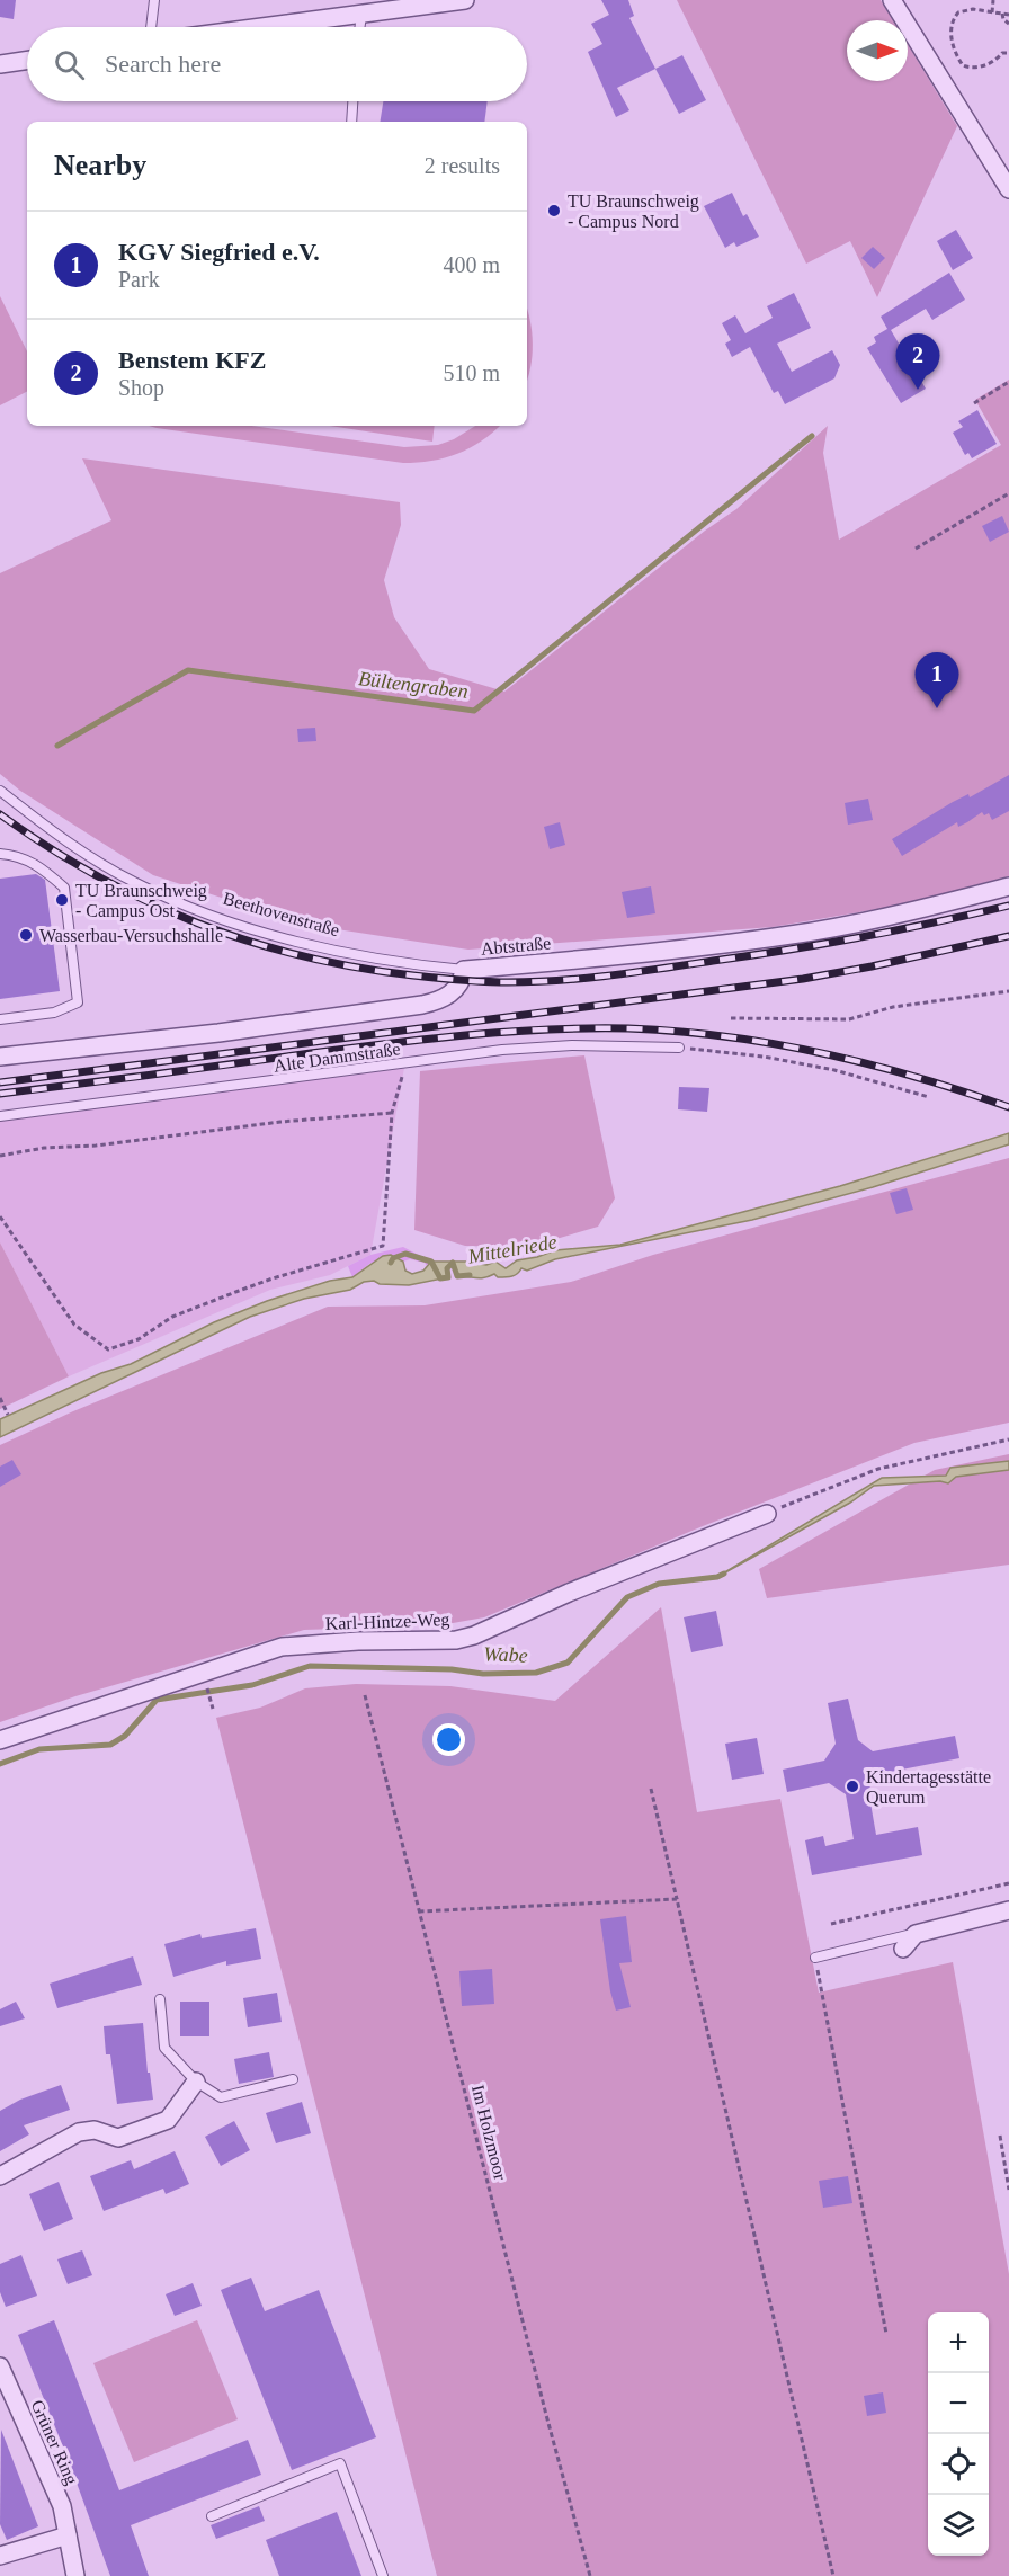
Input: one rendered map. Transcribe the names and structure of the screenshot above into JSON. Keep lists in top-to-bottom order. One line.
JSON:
{"streets":{"street":["Abtstraße","Karl-Hintze-Weg","Grüner Ring"],"lane":["Beethovenstraße","Alte Dammstraße"],"path":["Im Holzmoor"]},"crossings":[["Beethovenstraße","Abtstraße"]],"water":["Bültengraben","Mittelriede","Wabe"],"places":["TU Braunschweig - Campus Nord","TU Braunschweig - Campus Ost","Wasserbau-Versuchshalle","Kindertagesstätte Querum"],"north":"right","page":{"search":"Search here","heading":["Nearby","2 results"],"list":[{"mark":"1","name":"KGV Siegfried e.V.","note":"Park","value":"400 m"},{"mark":"2","name":"Benstem KFZ","note":"Shop","value":"510 m"}],"pins":["2","1"],"map_buttons":["+","−"]}}
